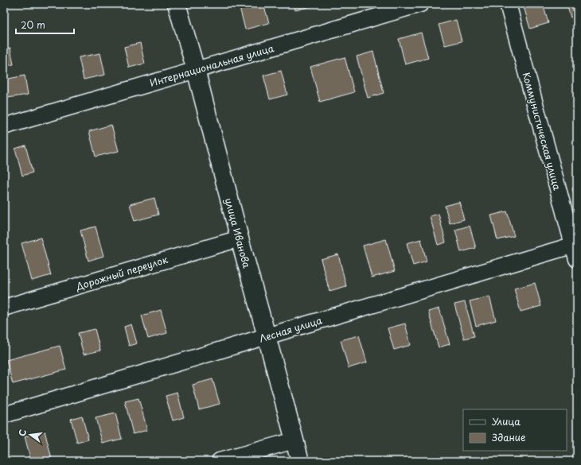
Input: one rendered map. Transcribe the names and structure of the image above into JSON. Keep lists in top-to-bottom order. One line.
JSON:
{"streets":{"street":["Интернациональная улица","Коммунистическая улица","улица Иванова","Дорожный переулок","Лесная улица"]},"crossings":[["Интернациональная улица","улица Иванова"],["Коммунистическая улица","Лесная улица"],["улица Иванова","Дорожный переулок"],["улица Иванова","Лесная улица"]],"legend":["Улица","Здание"],"scale_bar":"20 m","north":"left"}
